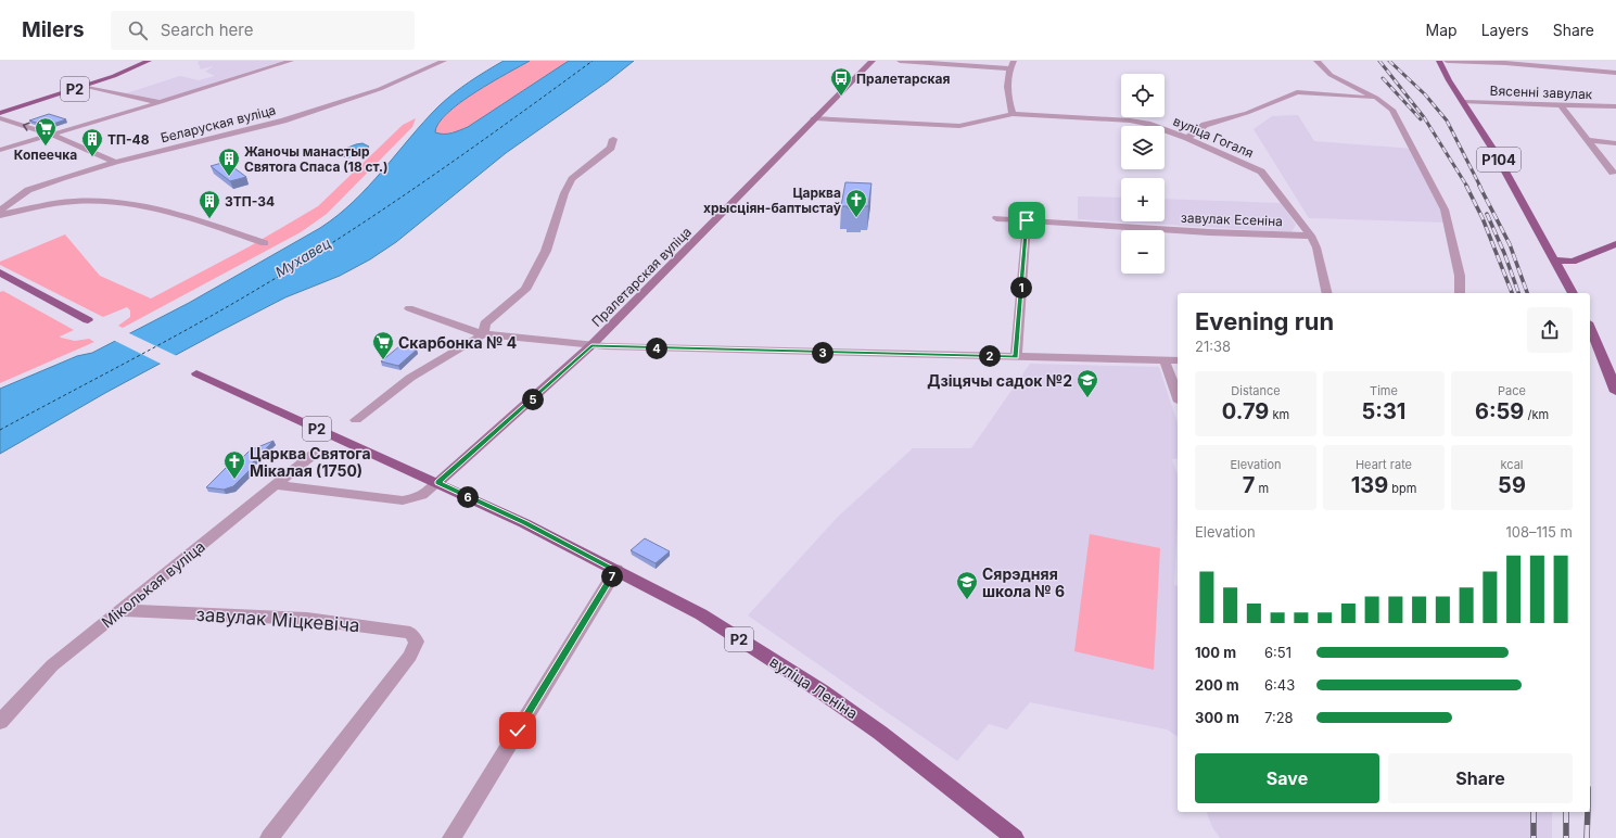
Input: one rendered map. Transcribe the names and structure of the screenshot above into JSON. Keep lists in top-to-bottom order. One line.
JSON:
{"streets":{"main road":["Р2","Р104","Пралетарская вуліца","вуліца Леніна"],"street":["Вясенні завулак","Беларуская вуліца","вуліца Гогаля","завулак Есеніна","Міколькая вуліца","завулак Міцкевіча"]},"crossings":[["Вясенні завулак","Р104"],["вуліца Гогаля","завулак Есеніна"],["вуліца Гогаля","Пралетарская вуліца"],["Пралетарская вуліца","вуліца Леніна"],["Міколькая вуліца","завулак Міцкевіча"]],"water":["Мухавец"],"places":{"bus stop":["Пралетарская"],"supermarket":["Копеечка","Скарбонка № 4"],"building":["ТП-48","Жаночы манастыр Святога Спаса (18 ст.)","ЗТП-34"],"church":["Царква хрысціян-баптыстаў","Царква Святога Мікалая (1750)"],"school or university":["Дзіцячы садок №2","Сярэдняя школа № 6"]},"page":{"header":"Milers","search":"Search here","nav":["Map","Layers","Share"],"map_buttons":["+","−"],"pins":["1","4","3","2","5","6","7"],"heading":["Evening run","21:38"],"stats":[["Distance","0.79 km"],["Time","5:31"],["Pace","6:59 /km"],["Elevation","7 m"],["Heart rate","139 bpm"],["kcal","59"]],"chart":["Elevation","108–115 m"],"list":[{"name":"100 m","note":"6:51"},{"name":"200 m","note":"6:43"},{"name":"300 m","note":"7:28"}],"buttons":["Save","Share"]}}
